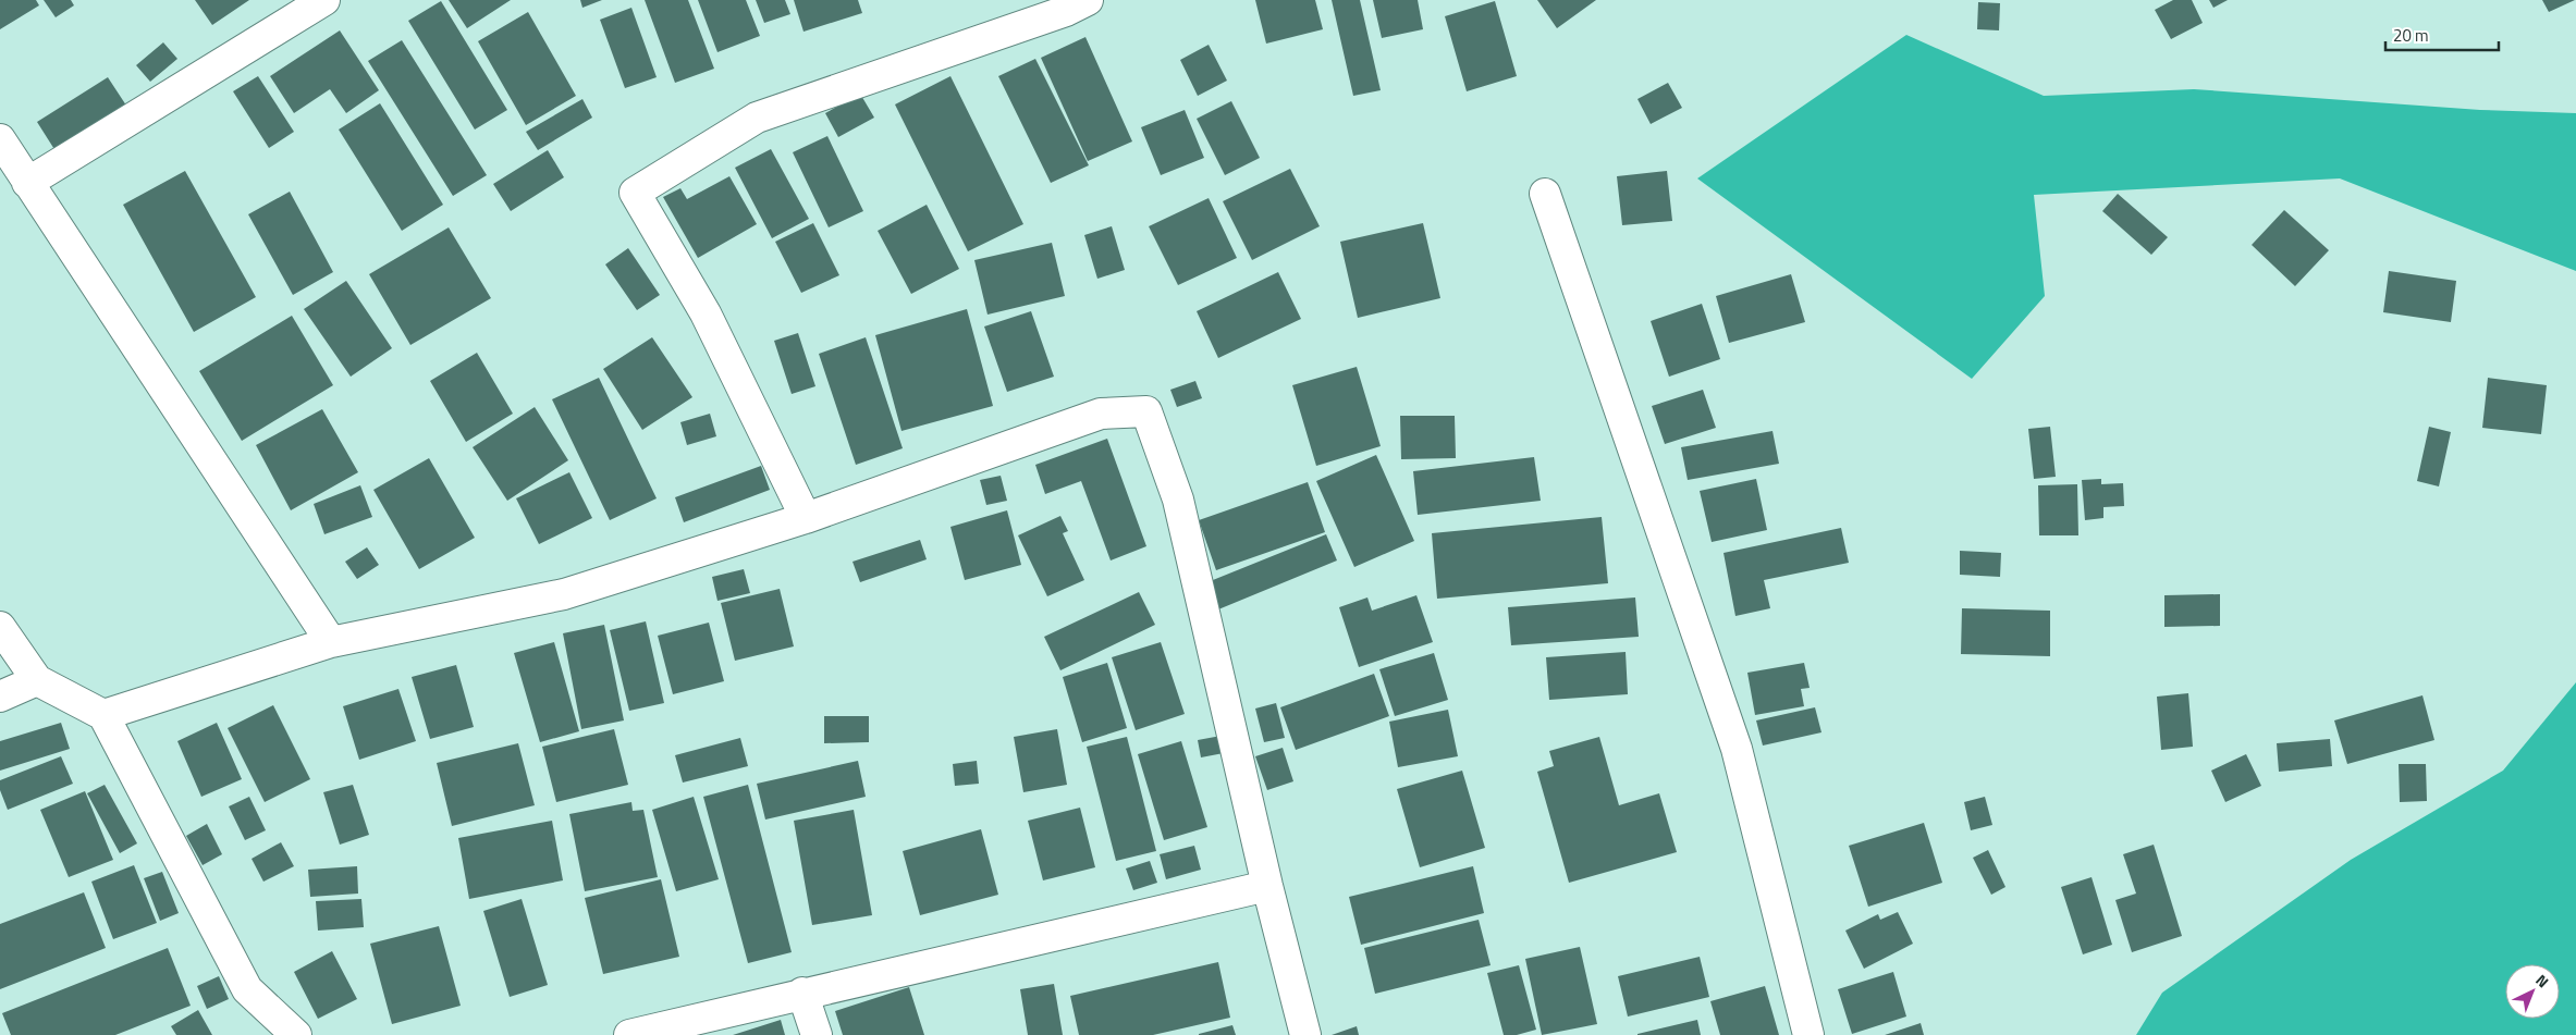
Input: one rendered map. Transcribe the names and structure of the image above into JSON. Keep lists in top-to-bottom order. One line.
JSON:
{"scale_bar":"20 m","north":"top right"}
